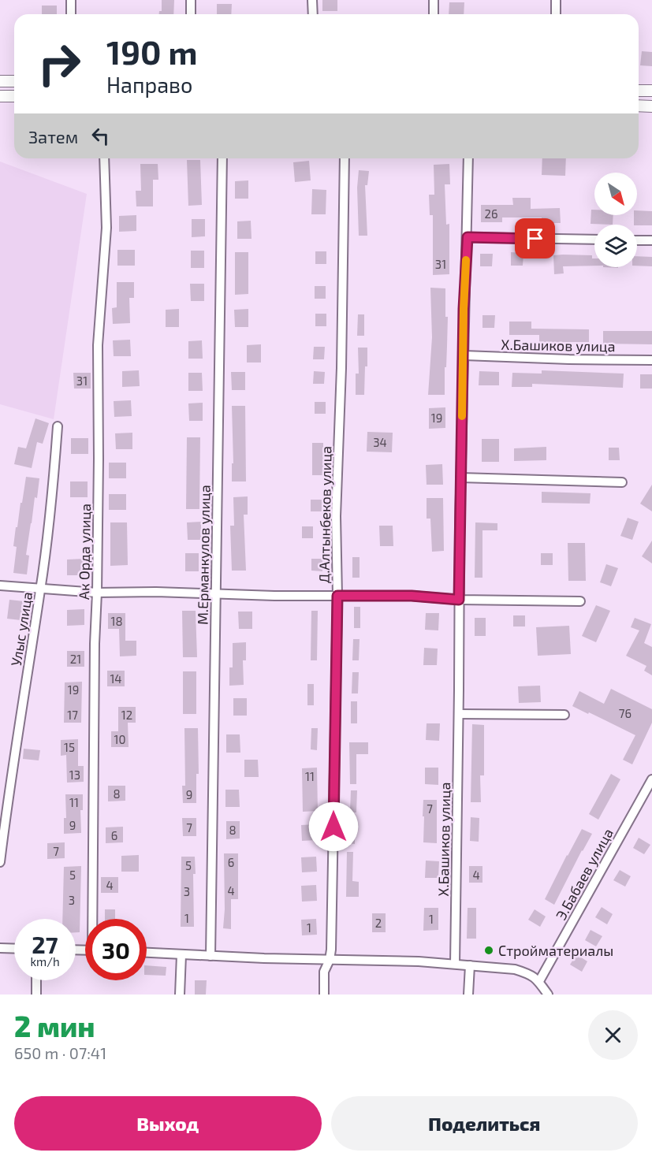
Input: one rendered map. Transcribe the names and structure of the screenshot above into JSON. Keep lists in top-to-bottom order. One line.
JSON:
{"streets":{"street":["Х.Башиков улица","Д.Алтынбеков улица","Ак Орда улица","М.Ерманкулов улица","Улыс улица","Э.Бабаев улица"]},"places":["Стройматериалы"],"house_numbers":["26","31","31","19","34","18","21","14","19","76","17","12","10","15","13","11","8","9","11","7","9","7","8","6","7","6","5","5","4","4","4","3","3","1","1","2","1"],"north":"bottom right","page":{"turn":["190 m","Направо"],"then":"Затем","speed":"27 km/h","limit":"30","heading":["2 мин","650 m · 07:41"],"buttons":["Выход","Поделиться"]}}
